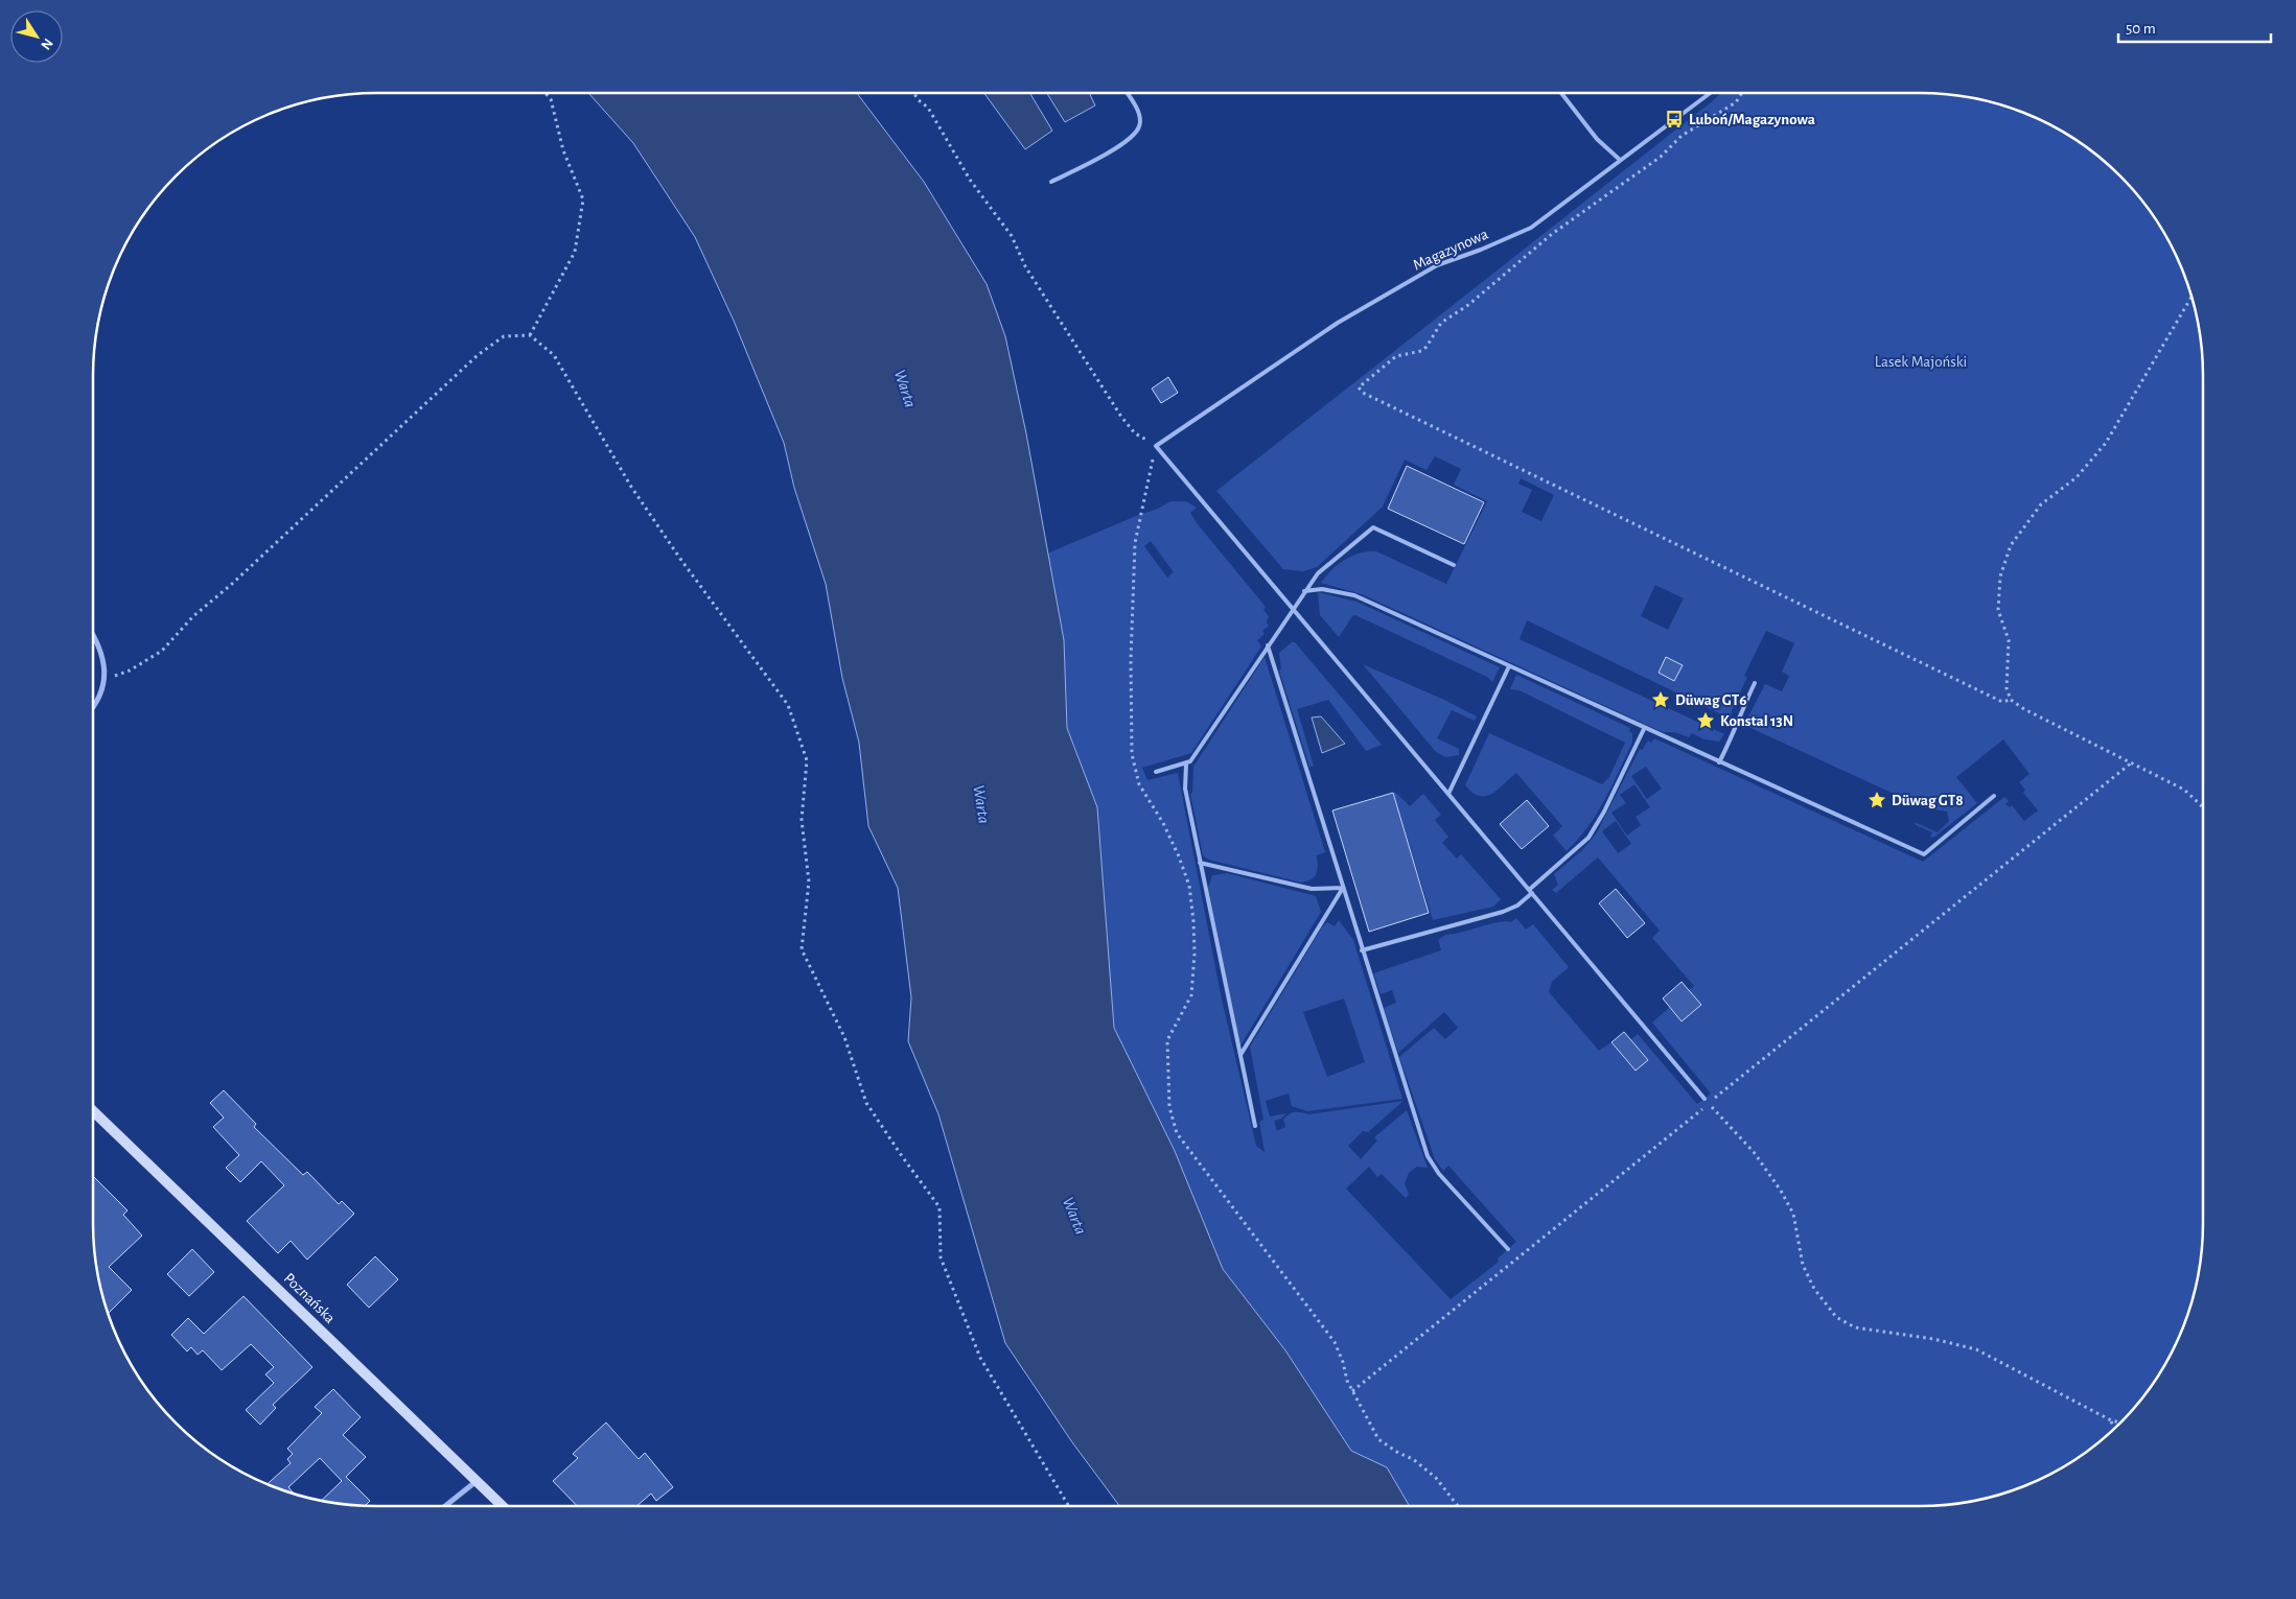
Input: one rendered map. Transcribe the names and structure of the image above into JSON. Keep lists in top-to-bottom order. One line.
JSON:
{"streets":{"street":["Poznańska"],"lane":["Magazynowa"]},"water":["Warta"],"parks":["Lasek Majoński"],"places":{"bus stop":["Luboń/Magazynowa"],"place":["Düwag GT6","Konstal 13N","Düwag GT8"]},"scale_bar":"50 m","north":"bottom right"}
